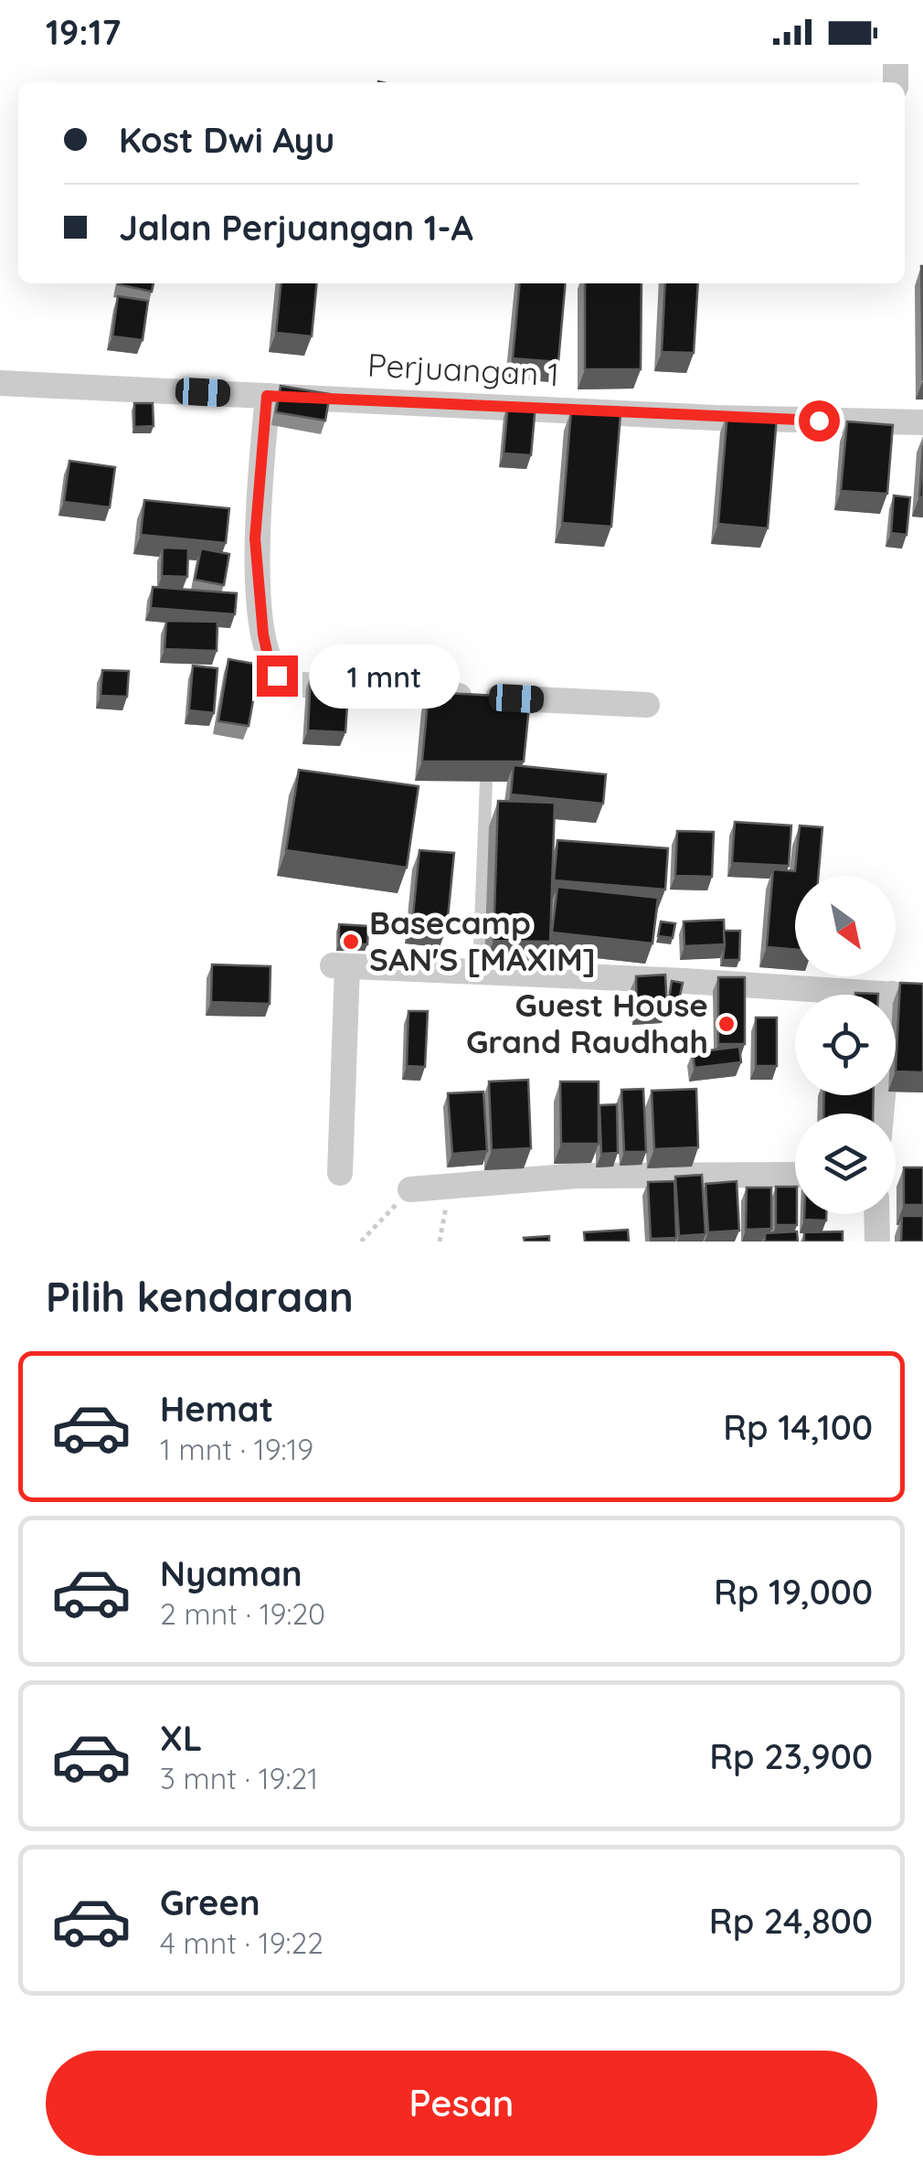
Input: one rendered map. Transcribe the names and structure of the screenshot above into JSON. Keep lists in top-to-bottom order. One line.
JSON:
{"streets":{"street":["Perjuangan 1"]},"places":["Basecamp SAN'S [MAXIM]","Guest House Grand Raudhah"],"north":"bottom right","page":{"status":"19:17","banner":["Kost Dwi Ayu","Jalan Perjuangan 1-A"],"bubble":"1 mnt","heading":"Pilih kendaraan","list":[{"name":"Hemat","note":"1 mnt · 19:19","value":"Rp 14,100"},{"name":"Nyaman","note":"2 mnt · 19:20","value":"Rp 19,000"},{"name":"XL","note":"3 mnt · 19:21","value":"Rp 23,900"},{"name":"Green","note":"4 mnt · 19:22","value":"Rp 24,800"}],"buttons":"Pesan"}}
